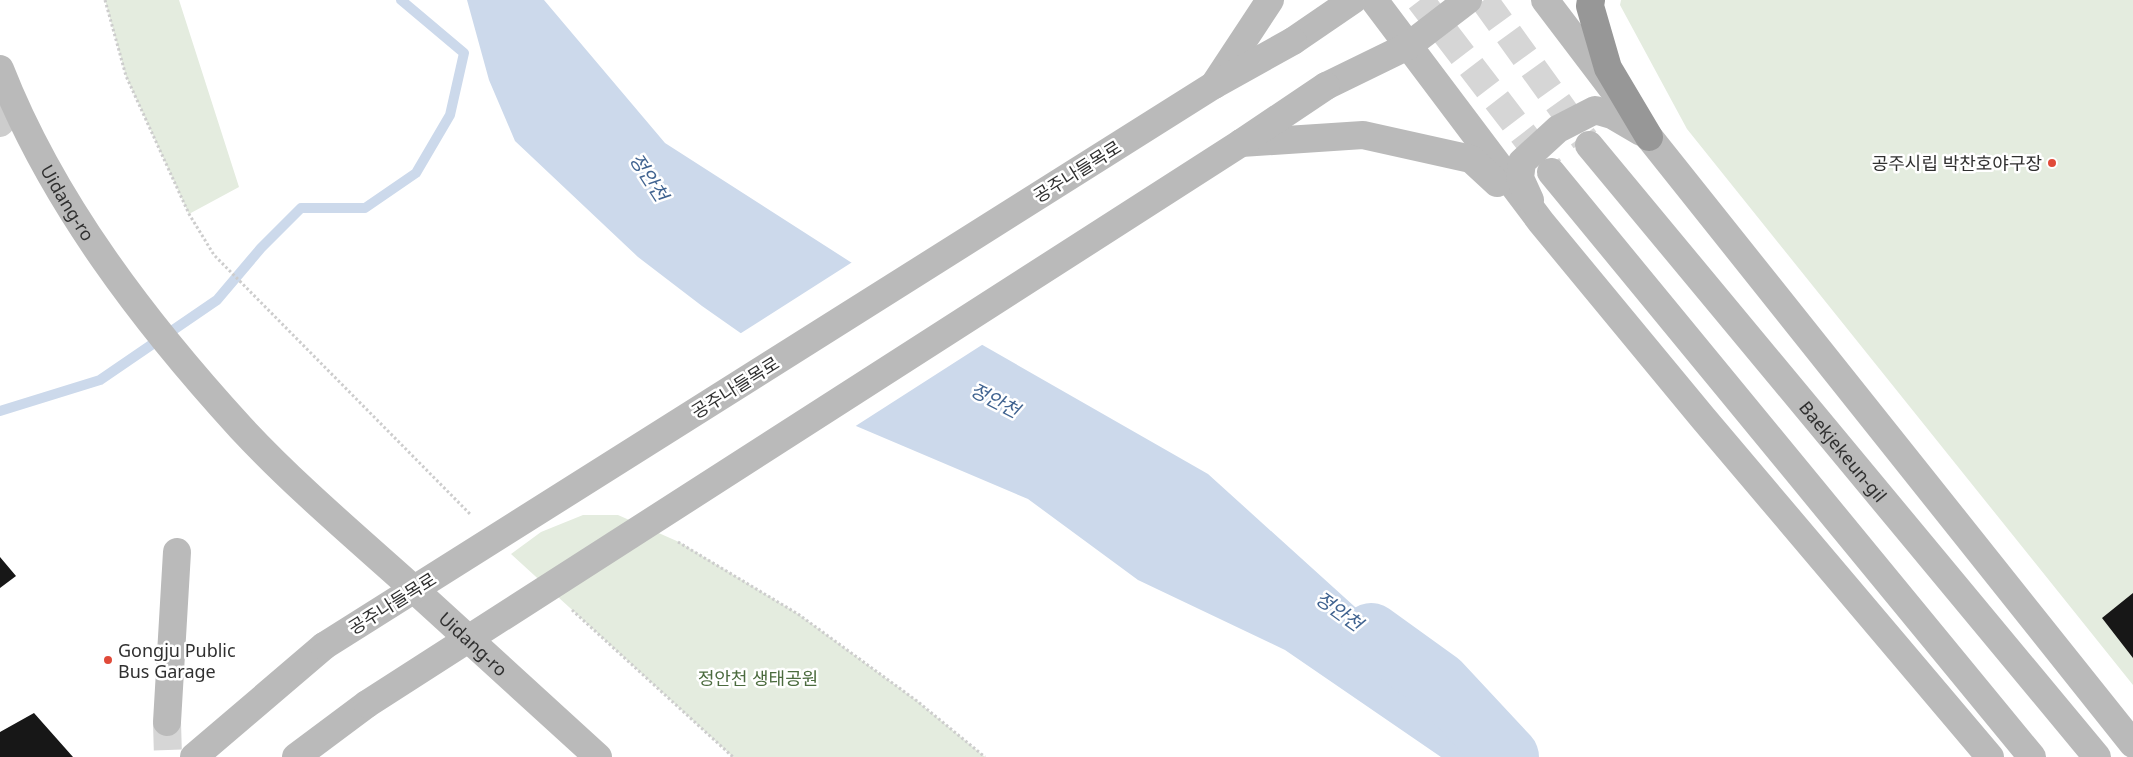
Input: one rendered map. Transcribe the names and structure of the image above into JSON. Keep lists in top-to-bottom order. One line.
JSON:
{"streets":{"main road":["공주나들목로","Uidang-ro","Baekjekeun-gil"]},"water":["정안천"],"parks":["정안천 생태공원"],"places":["공주시립 박찬호야구장","Gongju Public Bus Garage"]}
